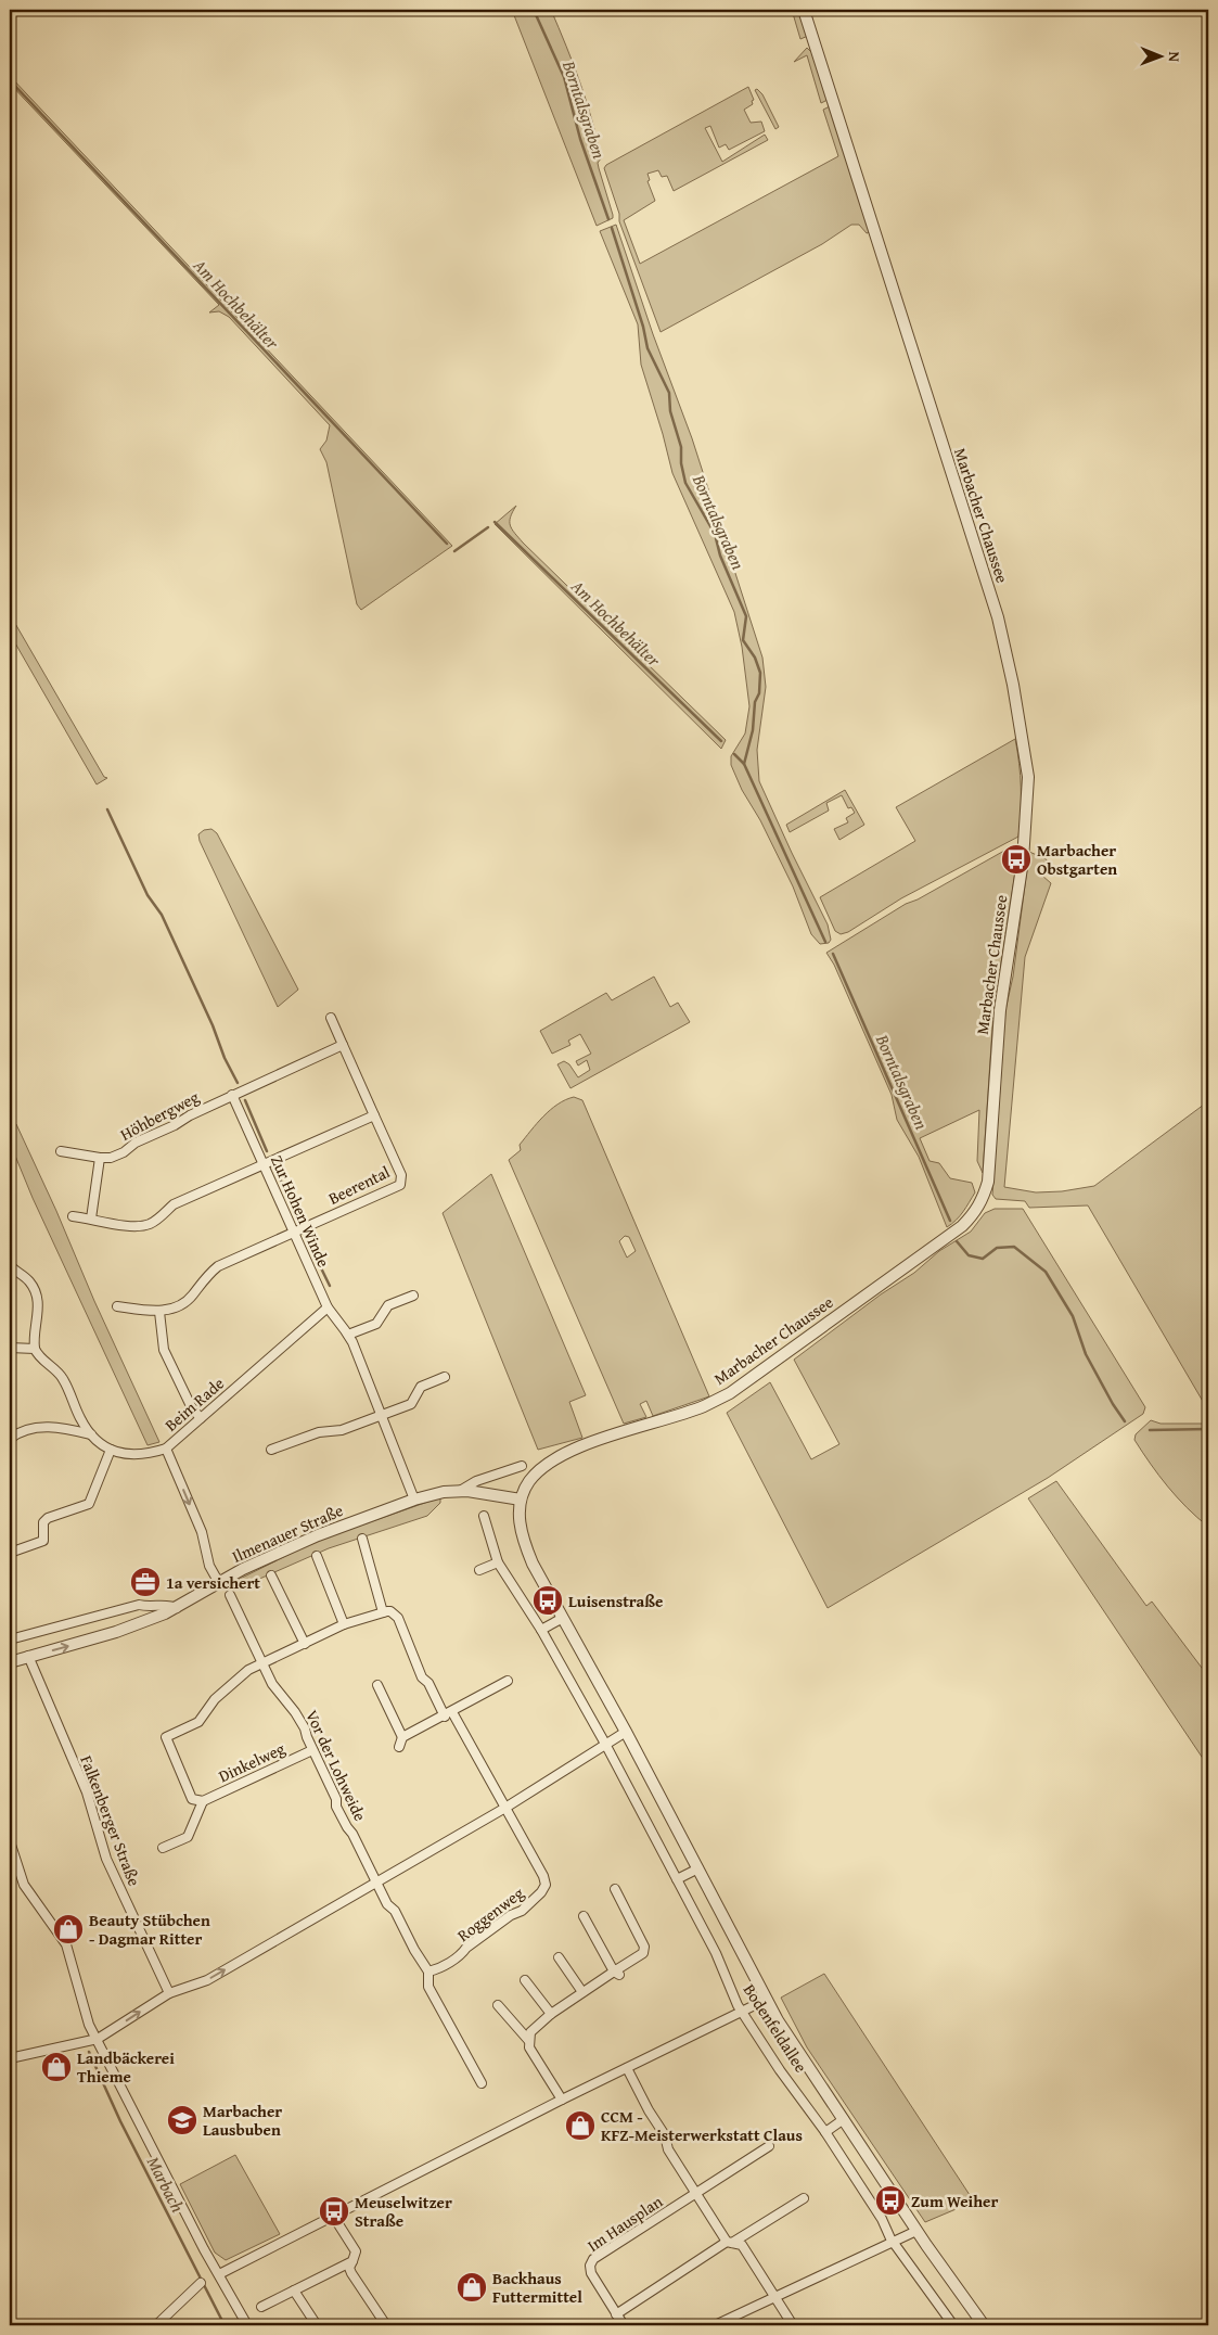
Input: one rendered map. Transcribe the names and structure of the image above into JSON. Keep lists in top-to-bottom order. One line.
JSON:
{"streets":{"street":["Marbacher Chaussee","Höhbergweg","Beerental","Zur Hohen Winde","Beim Rade","Ilmenauer Straße","Dinkelweg","Vor der Lohweide","Falkenberger Straße","Roggenweg","Bodenfeldallee","Im Hausplan"]},"crossings":[["Marbacher Chaussee","Ilmenauer Straße"],["Marbacher Chaussee","Bodenfeldallee"],["Höhbergweg","Zur Hohen Winde"],["Beerental","Zur Hohen Winde"],["Zur Hohen Winde","Beim Rade"],["Zur Hohen Winde","Ilmenauer Straße"],["Beim Rade","Ilmenauer Straße"],["Ilmenauer Straße","Falkenberger Straße"],["Ilmenauer Straße","Bodenfeldallee"],["Dinkelweg","Vor der Lohweide"],["Vor der Lohweide","Roggenweg"]],"one_way":["Beim Rade"],"water":["Borntalsgraben","Am Hochbehälter","Marbach"],"places":{"bus stop":["Marbacher Obstgarten","Luisenstraße","Zum Weiher","Meuselwitzer Straße"],"office":["1a versichert"],"shop":["Beauty Stübchen - Dagmar Ritter","Landbäckerei Thieme","CCM - KFZ-Meisterwerkstatt Claus","Backhaus Futtermittel"],"school or university":["Marbacher Lausbuben"]},"north":"right"}
